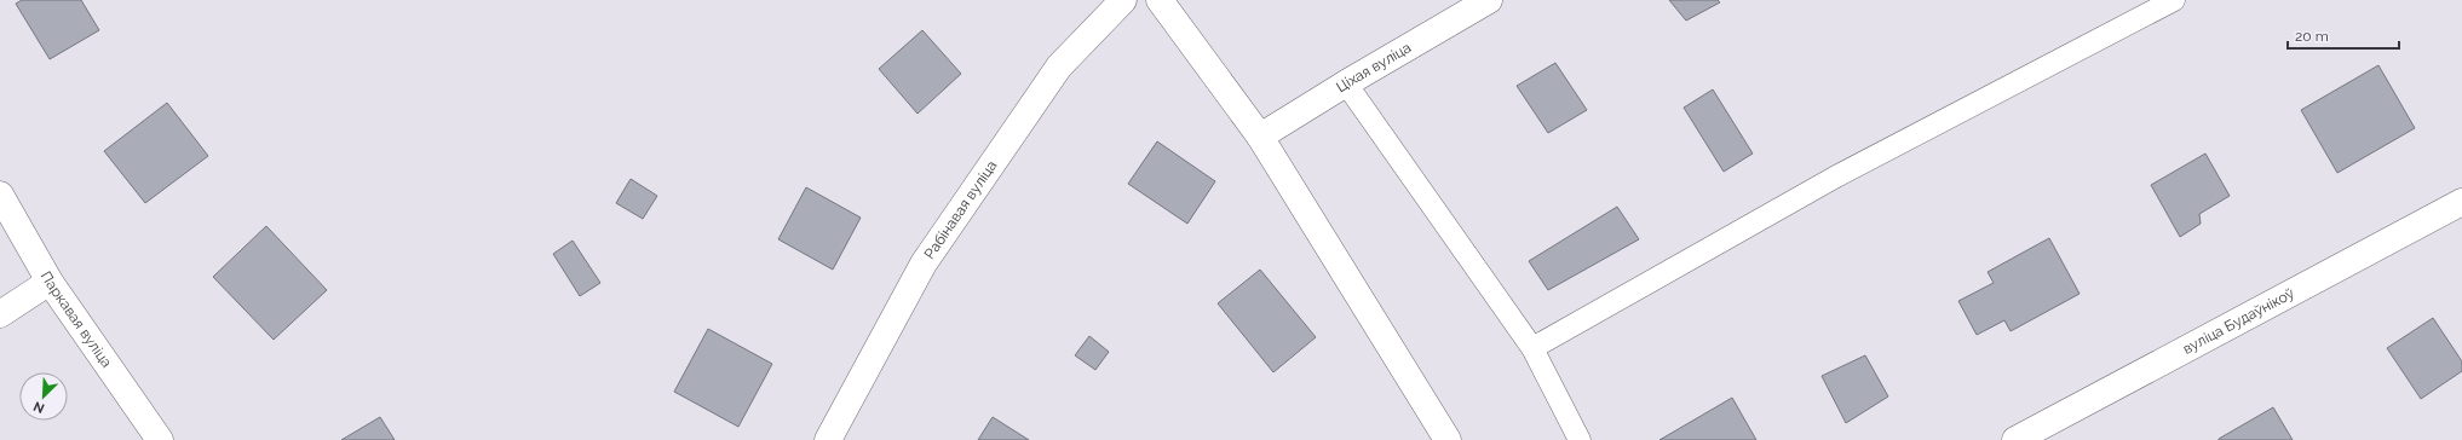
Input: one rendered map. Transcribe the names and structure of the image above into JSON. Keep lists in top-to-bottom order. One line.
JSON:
{"streets":{"street":["Ціхая вуліца","Рабінавая вуліца","Паркавая вуліца","вуліца Будаўнікоў"]},"scale_bar":"20 m","north":"bottom left"}
